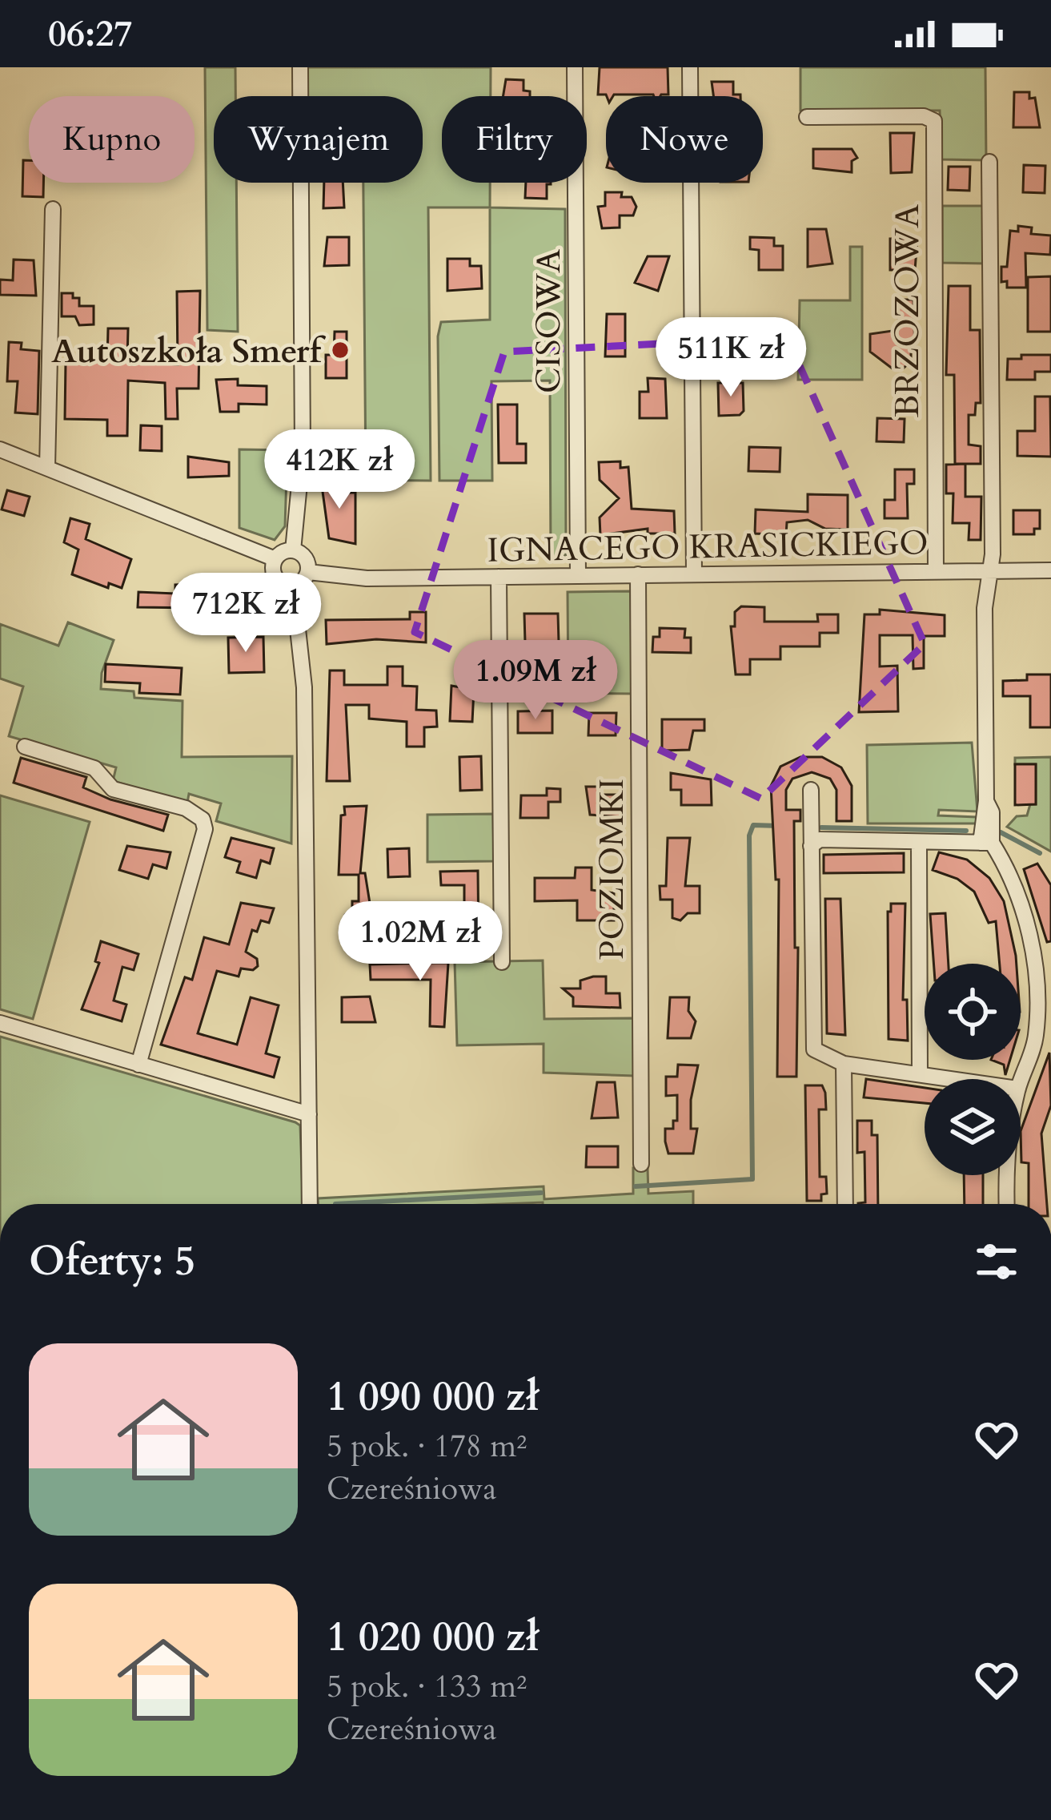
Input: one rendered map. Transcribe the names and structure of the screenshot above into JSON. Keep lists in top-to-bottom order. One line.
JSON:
{"streets":{"street":["BRZOZOWA","CISOWA","IGNACEGO KRASICKIEGO","POZIOMKI"]},"crossings":[["BRZOZOWA","IGNACEGO KRASICKIEGO"],["CISOWA","IGNACEGO KRASICKIEGO"],["IGNACEGO KRASICKIEGO","POZIOMKI"]],"places":["Autoszkoła Smerf"],"page":{"status":"06:27","chip":["Kupno","Wynajem","Filtry","Nowe"],"price":["511K zł","412K zł","712K zł","1.09M zł","1.02M zł"],"heading":"Oferty: 5","list":[{"name":"1 090 000 zł","note":"5 pok. · 178 m² · Czereśniowa"},{"name":"1 020 000 zł","note":"5 pok. · 133 m² · Czereśniowa"}]}}
